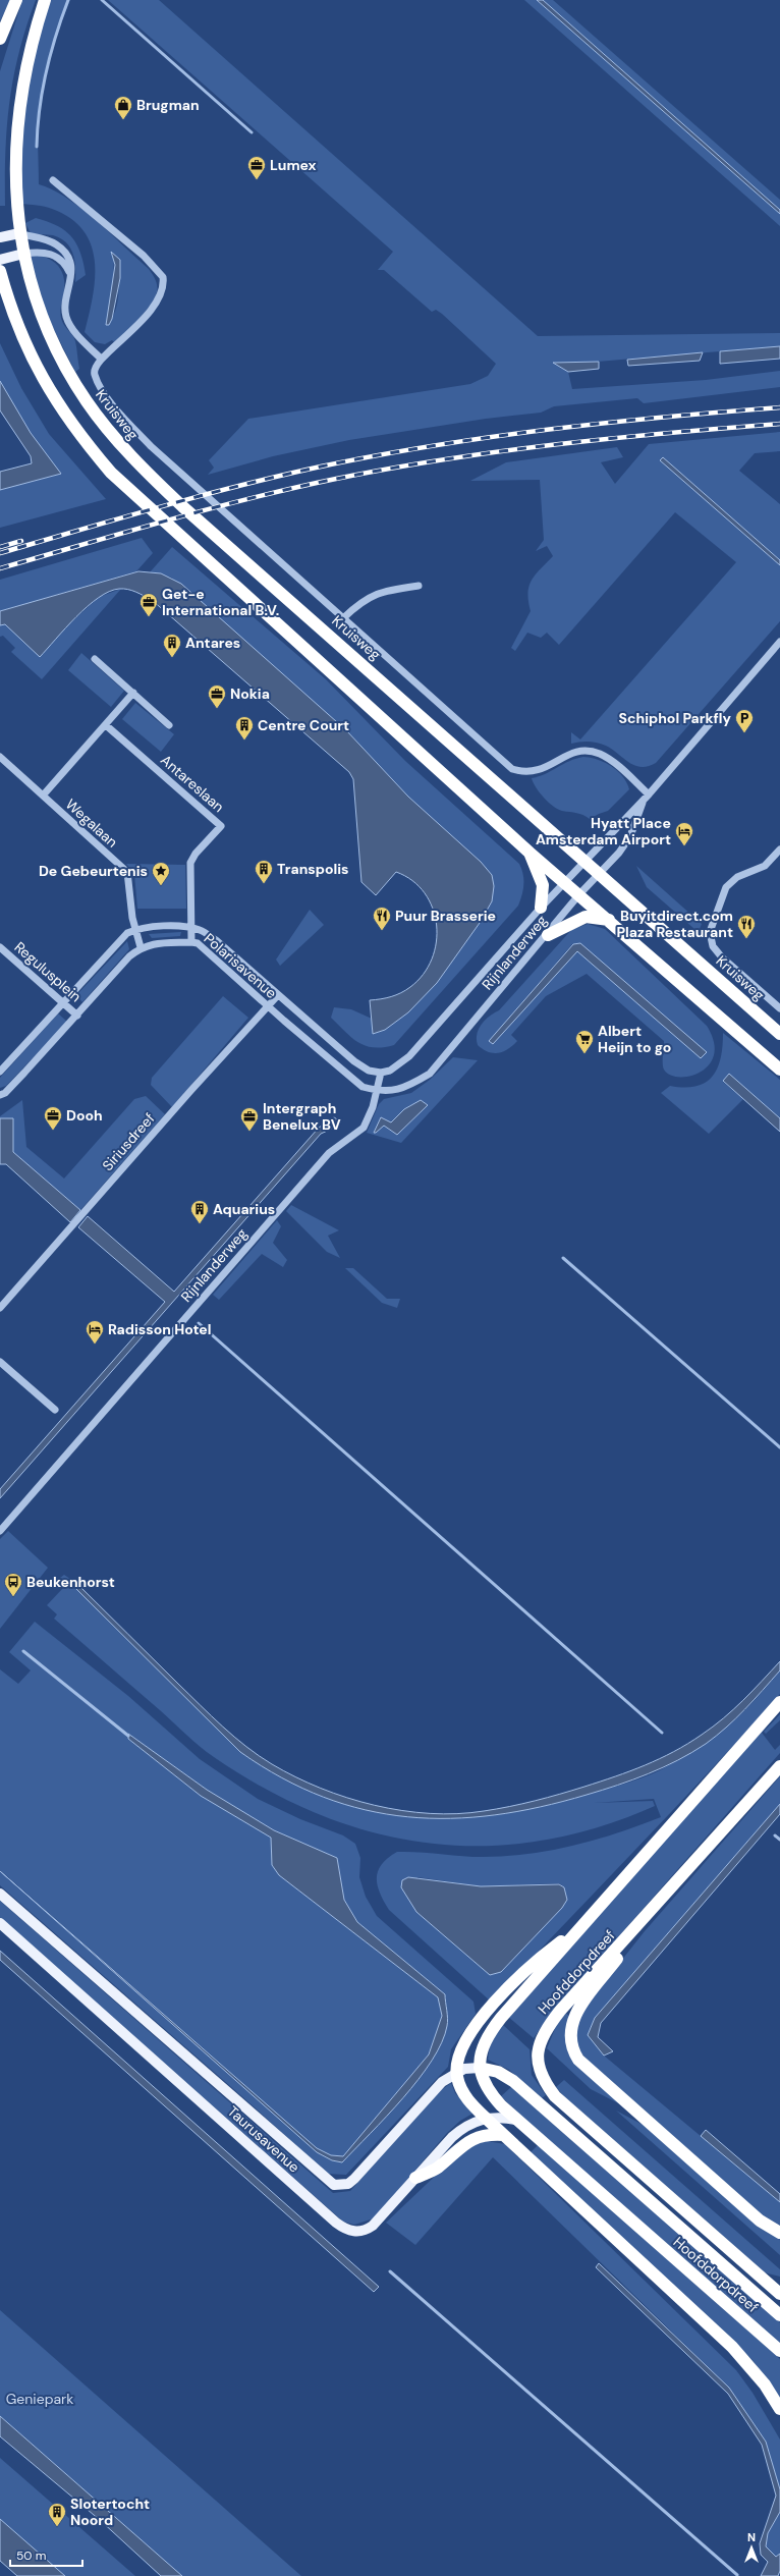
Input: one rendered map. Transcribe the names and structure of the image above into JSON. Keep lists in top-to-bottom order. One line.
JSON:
{"streets":{"highway":["Kruisweg","Hoofddorpdreef"],"main road":["Taurusavenue"],"street":["Antareslaan","Wegalaan","Rijnlanderweg","Polarisavenue","Regulusplein","Siriusdreef"]},"crossings":[["Kruisweg","Rijnlanderweg"],["Antareslaan","Polarisavenue"],["Wegalaan","Polarisavenue"],["Rijnlanderweg","Polarisavenue"],["Polarisavenue","Regulusplein"],["Polarisavenue","Siriusdreef"],["Hoofddorpdreef","Taurusavenue"]],"parks":["Geniepark"],"places":{"shop":["Brugman"],"office":["Lumex","Get-e International B.V.","Nokia","Dooh","Intergraph Benelux BV"],"building":["Antares","Centre Court","Transpolis","Aquarius","Slotertocht Noord"],"parking":["Schiphol Parkfly"],"hotel":["Hyatt Place Amsterdam Airport","Radisson Hotel"],"place":["De Gebeurtenis"],"restaurant":["Puur Brasserie","Buyitdirect.com Plaza Restaurant"],"supermarket":["Albert Heijn to go"],"bus stop":["Beukenhorst"]},"scale_bar":"50 m","north":"top"}
